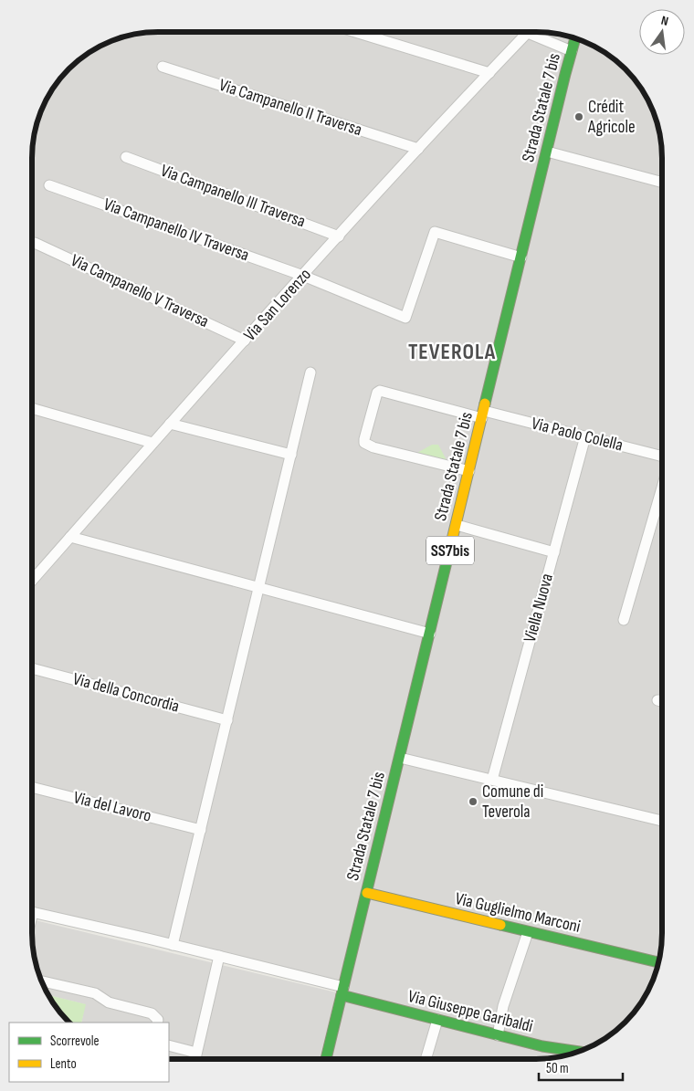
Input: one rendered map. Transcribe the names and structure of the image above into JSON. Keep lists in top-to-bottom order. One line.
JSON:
{"streets":{"main road":["Strada Statale 7 bis","SS7bis","Via Guglielmo Marconi","Via Giuseppe Garibaldi"],"street":["Via Campanello II Traversa","Via Campanello III Traversa","Via Campanello IV Traversa","Via Campanello V Traversa","Via San Lorenzo","Via Paolo Colella","Viella Nuova","Via della Concordia","Via del Lavoro"]},"crossings":[["Via Campanello II Traversa","Via San Lorenzo"],["Strada Statale 7 bis","Via Campanello IV Traversa"],["Strada Statale 7 bis","Via Paolo Colella"],["Strada Statale 7 bis","Via Guglielmo Marconi"],["Strada Statale 7 bis","Via Giuseppe Garibaldi"],["Via Campanello III Traversa","Via San Lorenzo"],["Via Campanello IV Traversa","Via San Lorenzo"],["Via Campanello V Traversa","Via San Lorenzo"],["Via Paolo Colella","Viella Nuova"]],"districts":["TEVEROLA"],"places":["Crédit Agricole","Comune di Teverola"],"legend":["Scorrevole","Lento"],"scale_bar":"50 m","north":"top"}
